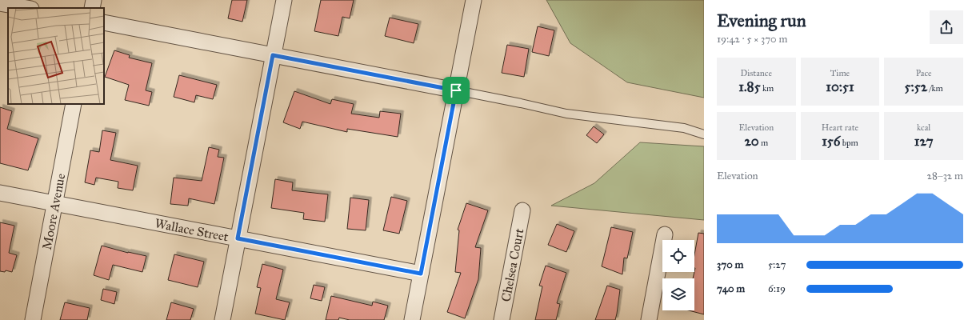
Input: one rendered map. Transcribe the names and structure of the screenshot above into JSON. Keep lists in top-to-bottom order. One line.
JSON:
{"streets":{"street":["Moore Avenue","Wallace Street","Chelsea Court"]},"crossings":[["Moore Avenue","Wallace Street"]],"page":{"heading":["Evening run","19:42 · 5 × 370 m"],"stats":[["Distance","1.85 km"],["Time","10:51"],["Pace","5:52 /km"],["Elevation","20 m"],["Heart rate","156 bpm"],["kcal","127"]],"chart":["Elevation","28–32 m"],"list":[{"name":"370 m","note":"5:27"},{"name":"740 m","note":"6:19"}]}}
